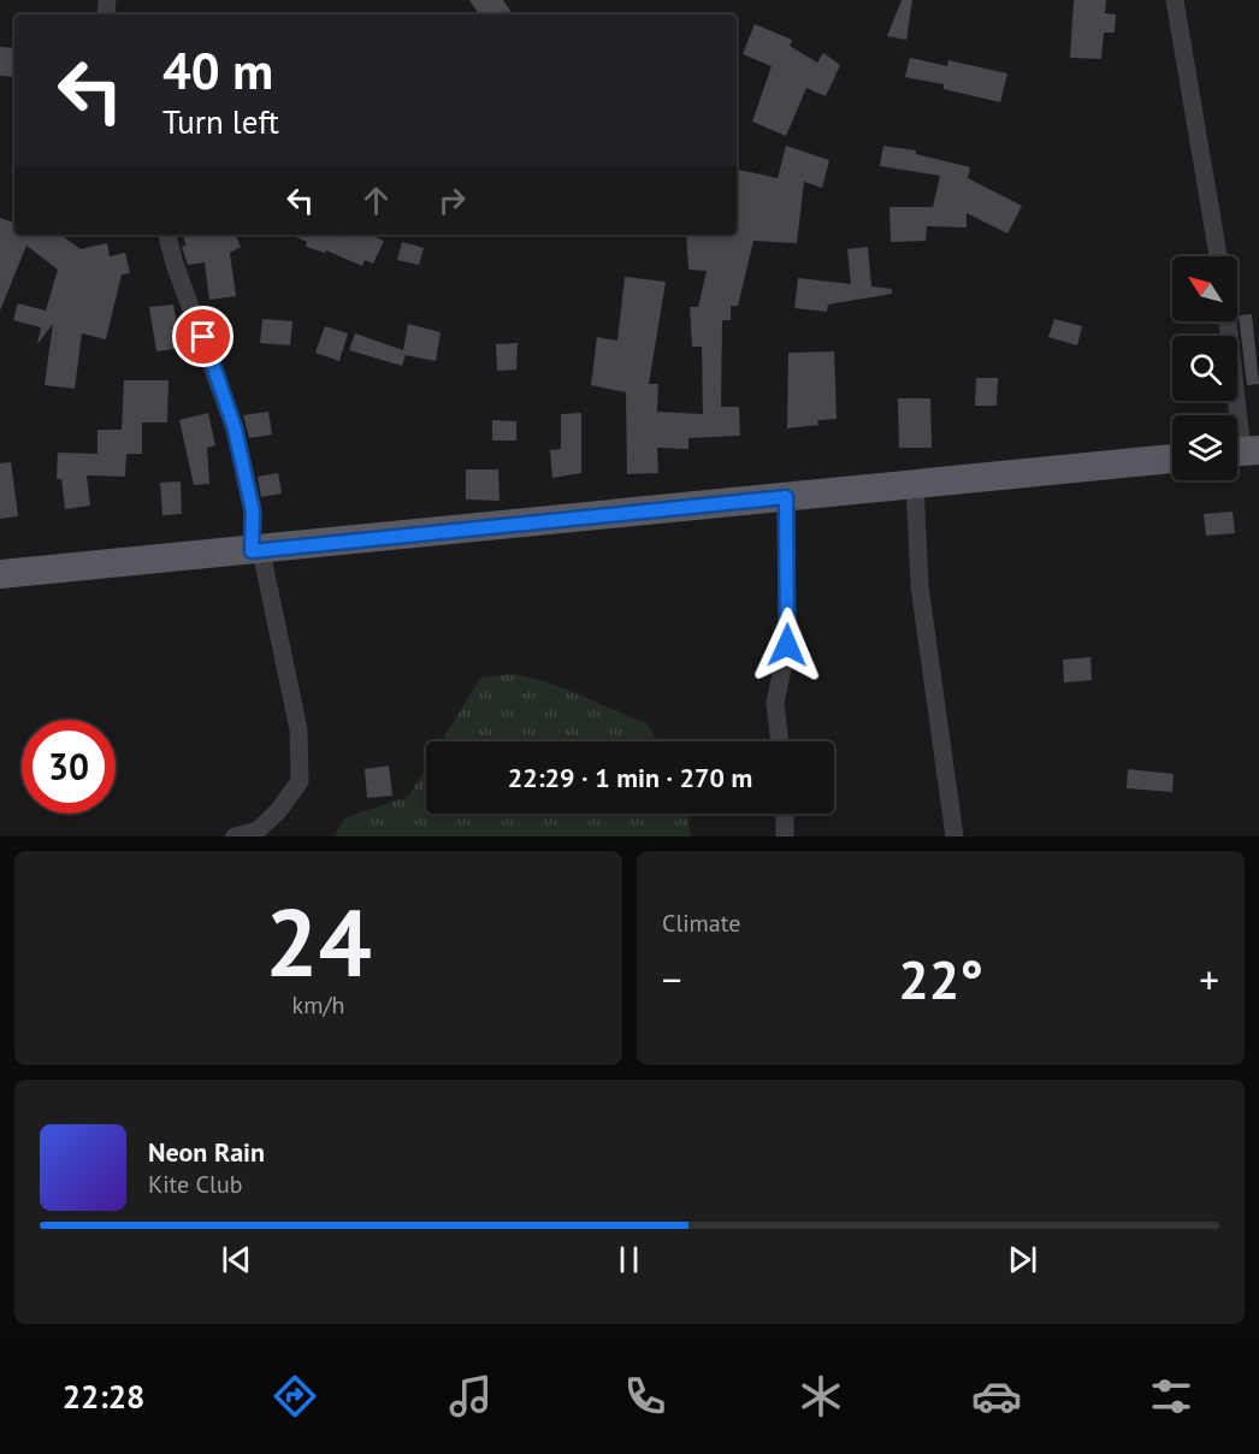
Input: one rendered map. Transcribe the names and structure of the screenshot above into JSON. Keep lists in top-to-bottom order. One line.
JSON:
{"north":"top left","page":{"turn":["40 m","Turn left"],"limit":"30","trip":"22:29 · 1 min · 270 m","tile":[["24","km/h"],"Climate"],"heat":["−","22°","+"],"song":["Neon Rain","Kite Club"],"tabs":"22:28"}}
